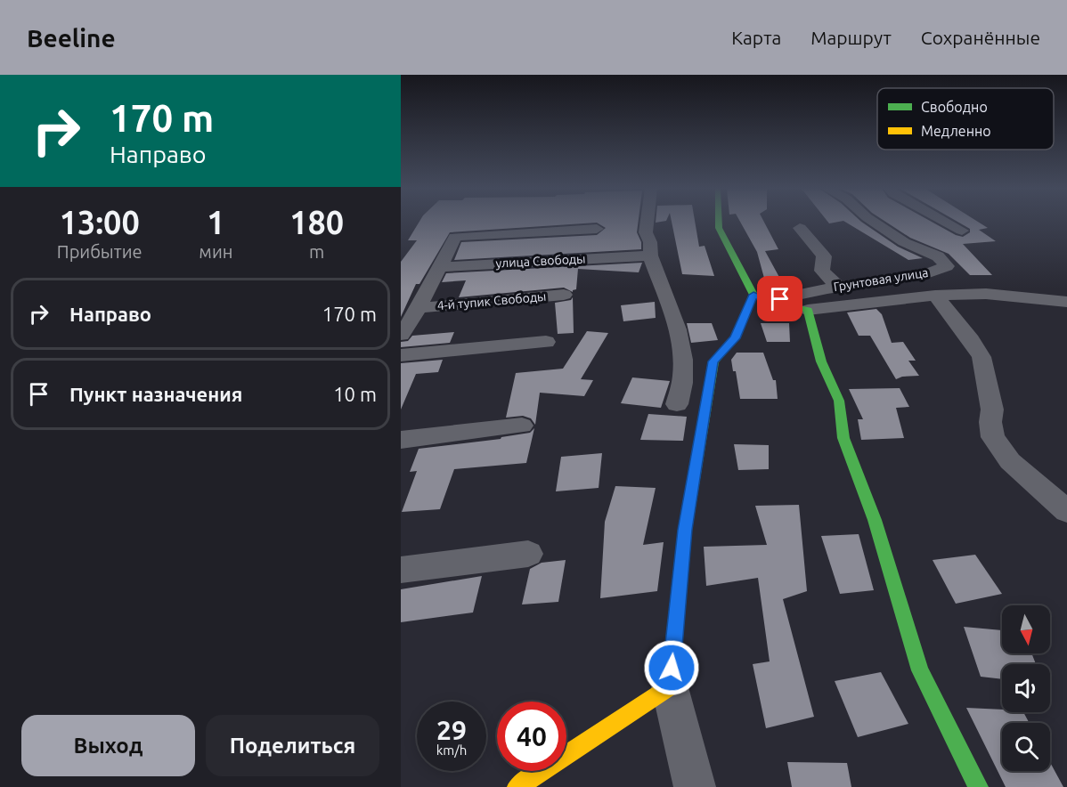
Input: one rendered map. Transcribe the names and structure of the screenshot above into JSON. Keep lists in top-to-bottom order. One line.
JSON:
{"streets":{"street":["улица Свободы","Грунтовая улица","4-й тупик Свободы"]},"legend":["Свободно","Медленно"],"north":"bottom","page":{"header":"Beeline","nav":["Карта","Маршрут","Сохранённые"],"turn":["170 m","Направо"],"eta":["13:00","Прибытие","1","мин","180","m"],"list":[{"name":"Направо","value":"170 m"},{"name":"Пункт назначения","value":"10 m"}],"speed":"29 km/h","limit":"40","buttons":["Выход","Поделиться"]}}
